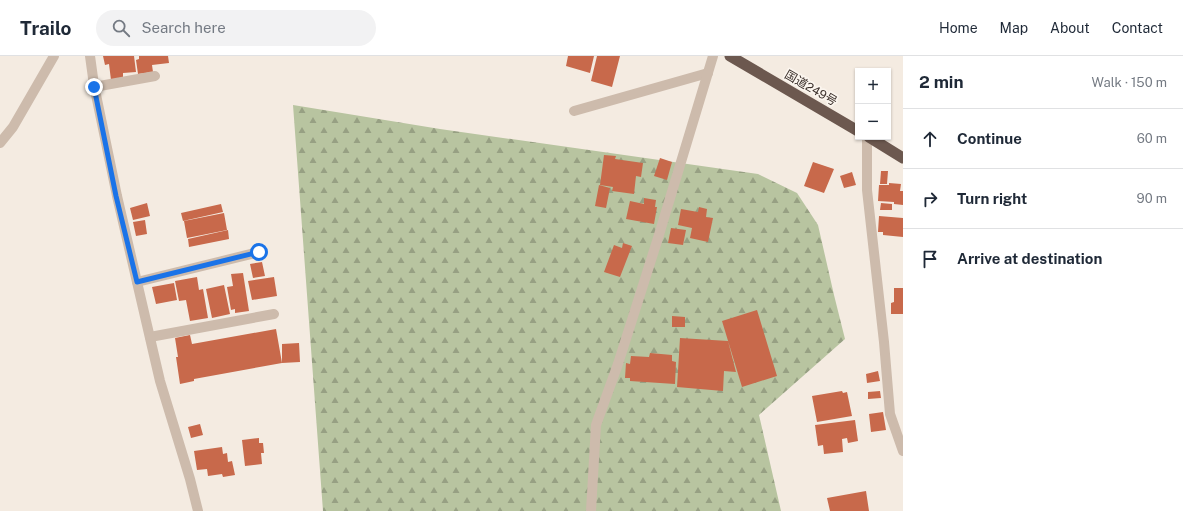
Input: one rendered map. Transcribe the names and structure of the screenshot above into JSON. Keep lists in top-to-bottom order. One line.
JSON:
{"streets":{"highway":["国道249号"]},"page":{"header":"Trailo","search":"Search here","nav":["Home","Map","About","Contact"],"heading":["2 min","Walk · 150 m"],"map_buttons":["+","−"],"list":[["Continue","60 m"],["Turn right","90 m"],"Arrive at destination"]}}
